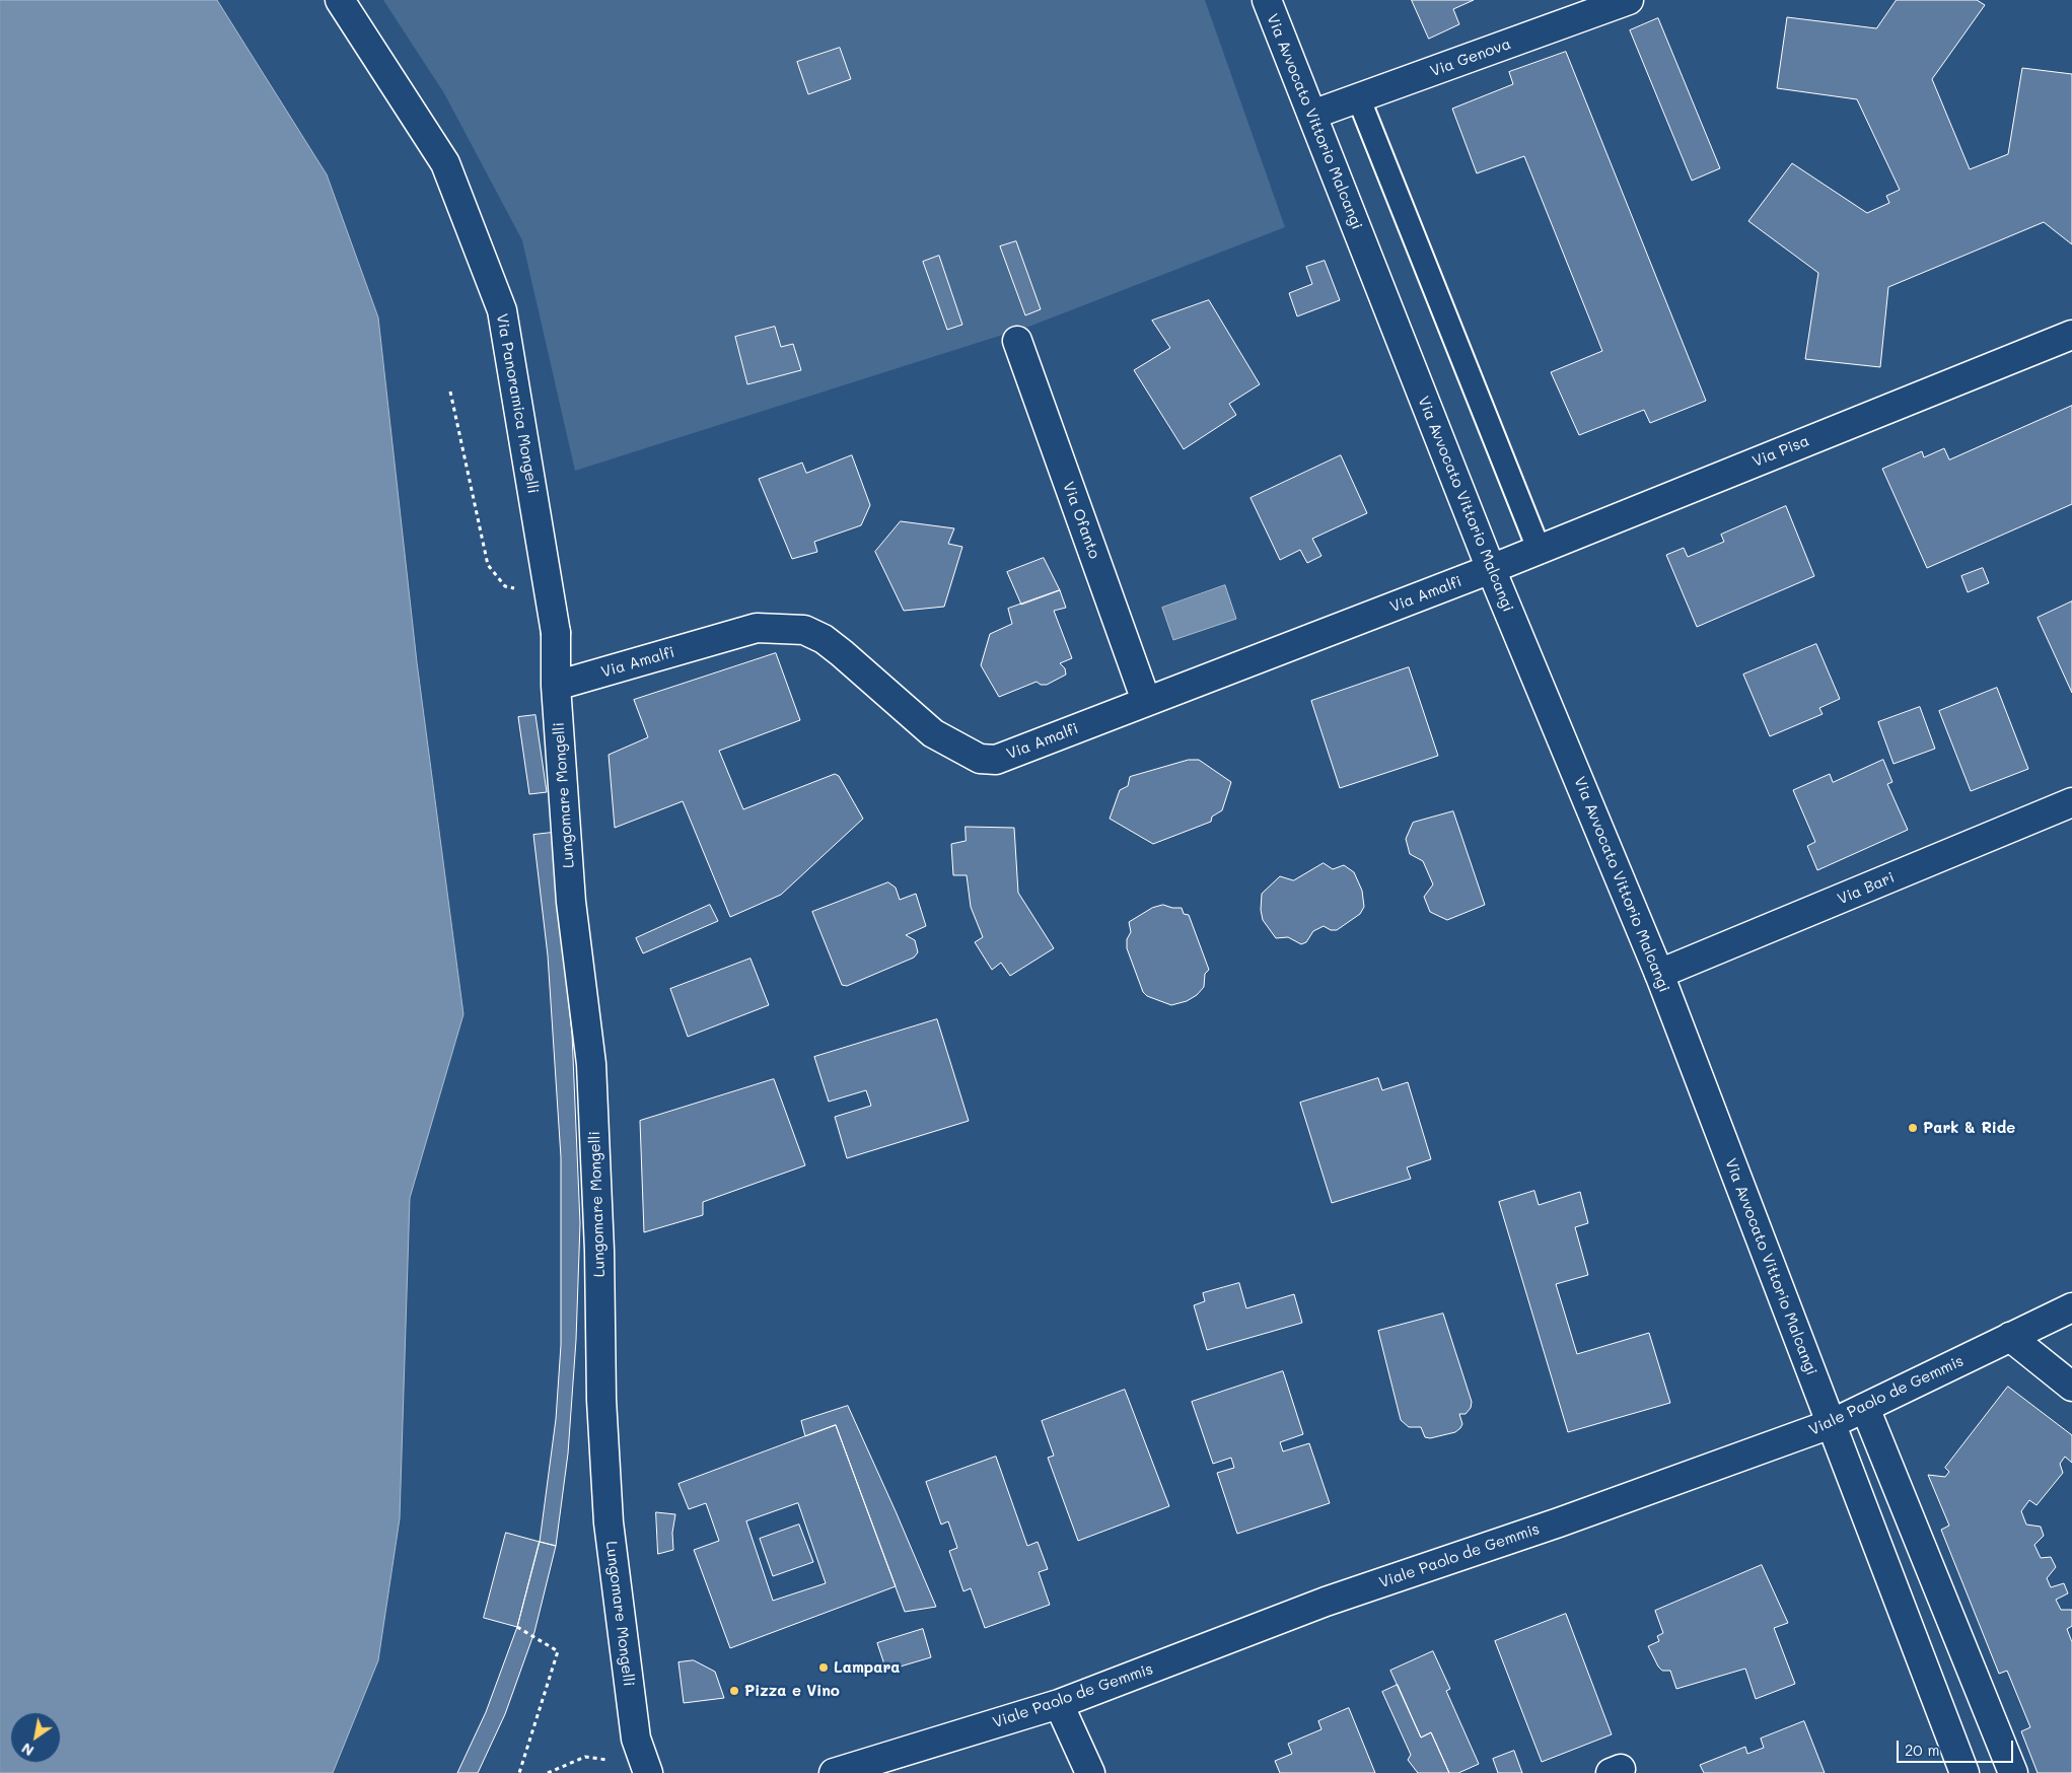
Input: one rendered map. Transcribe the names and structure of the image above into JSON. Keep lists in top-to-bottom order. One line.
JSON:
{"streets":{"street":["Via Genova","Via Avvocato Vittorio Malcangi","Via Panoramica Mongelli","Via Pisa","Via Ofanto","Via Amalfi","Lungomare Mongelli","Via Bari","Viale Paolo de Gemmis"]},"crossings":[["Via Genova","Via Avvocato Vittorio Malcangi"],["Via Avvocato Vittorio Malcangi","Via Pisa"],["Via Avvocato Vittorio Malcangi","Via Amalfi"],["Via Avvocato Vittorio Malcangi","Via Bari"],["Via Avvocato Vittorio Malcangi","Viale Paolo de Gemmis"],["Via Panoramica Mongelli","Lungomare Mongelli"],["Via Pisa","Via Amalfi"],["Via Ofanto","Via Amalfi"],["Via Amalfi","Lungomare Mongelli"]],"places":["Park & Ride","Lampara","Pizza e Vino"],"scale_bar":"20 m","north":"bottom left"}
